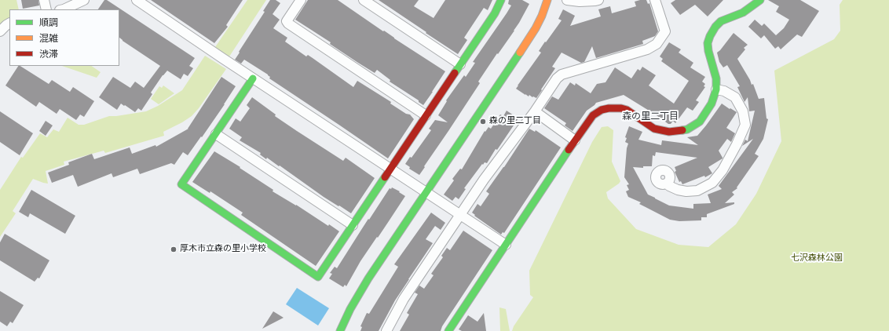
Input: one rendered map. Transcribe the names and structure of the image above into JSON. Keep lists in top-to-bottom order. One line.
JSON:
{"districts":["森の里二丁目"],"parks":["七沢森林公園"],"places":["森の里二丁目","厚木市立森の里小学校"],"legend":["順調","混雑","渋滞"]}
